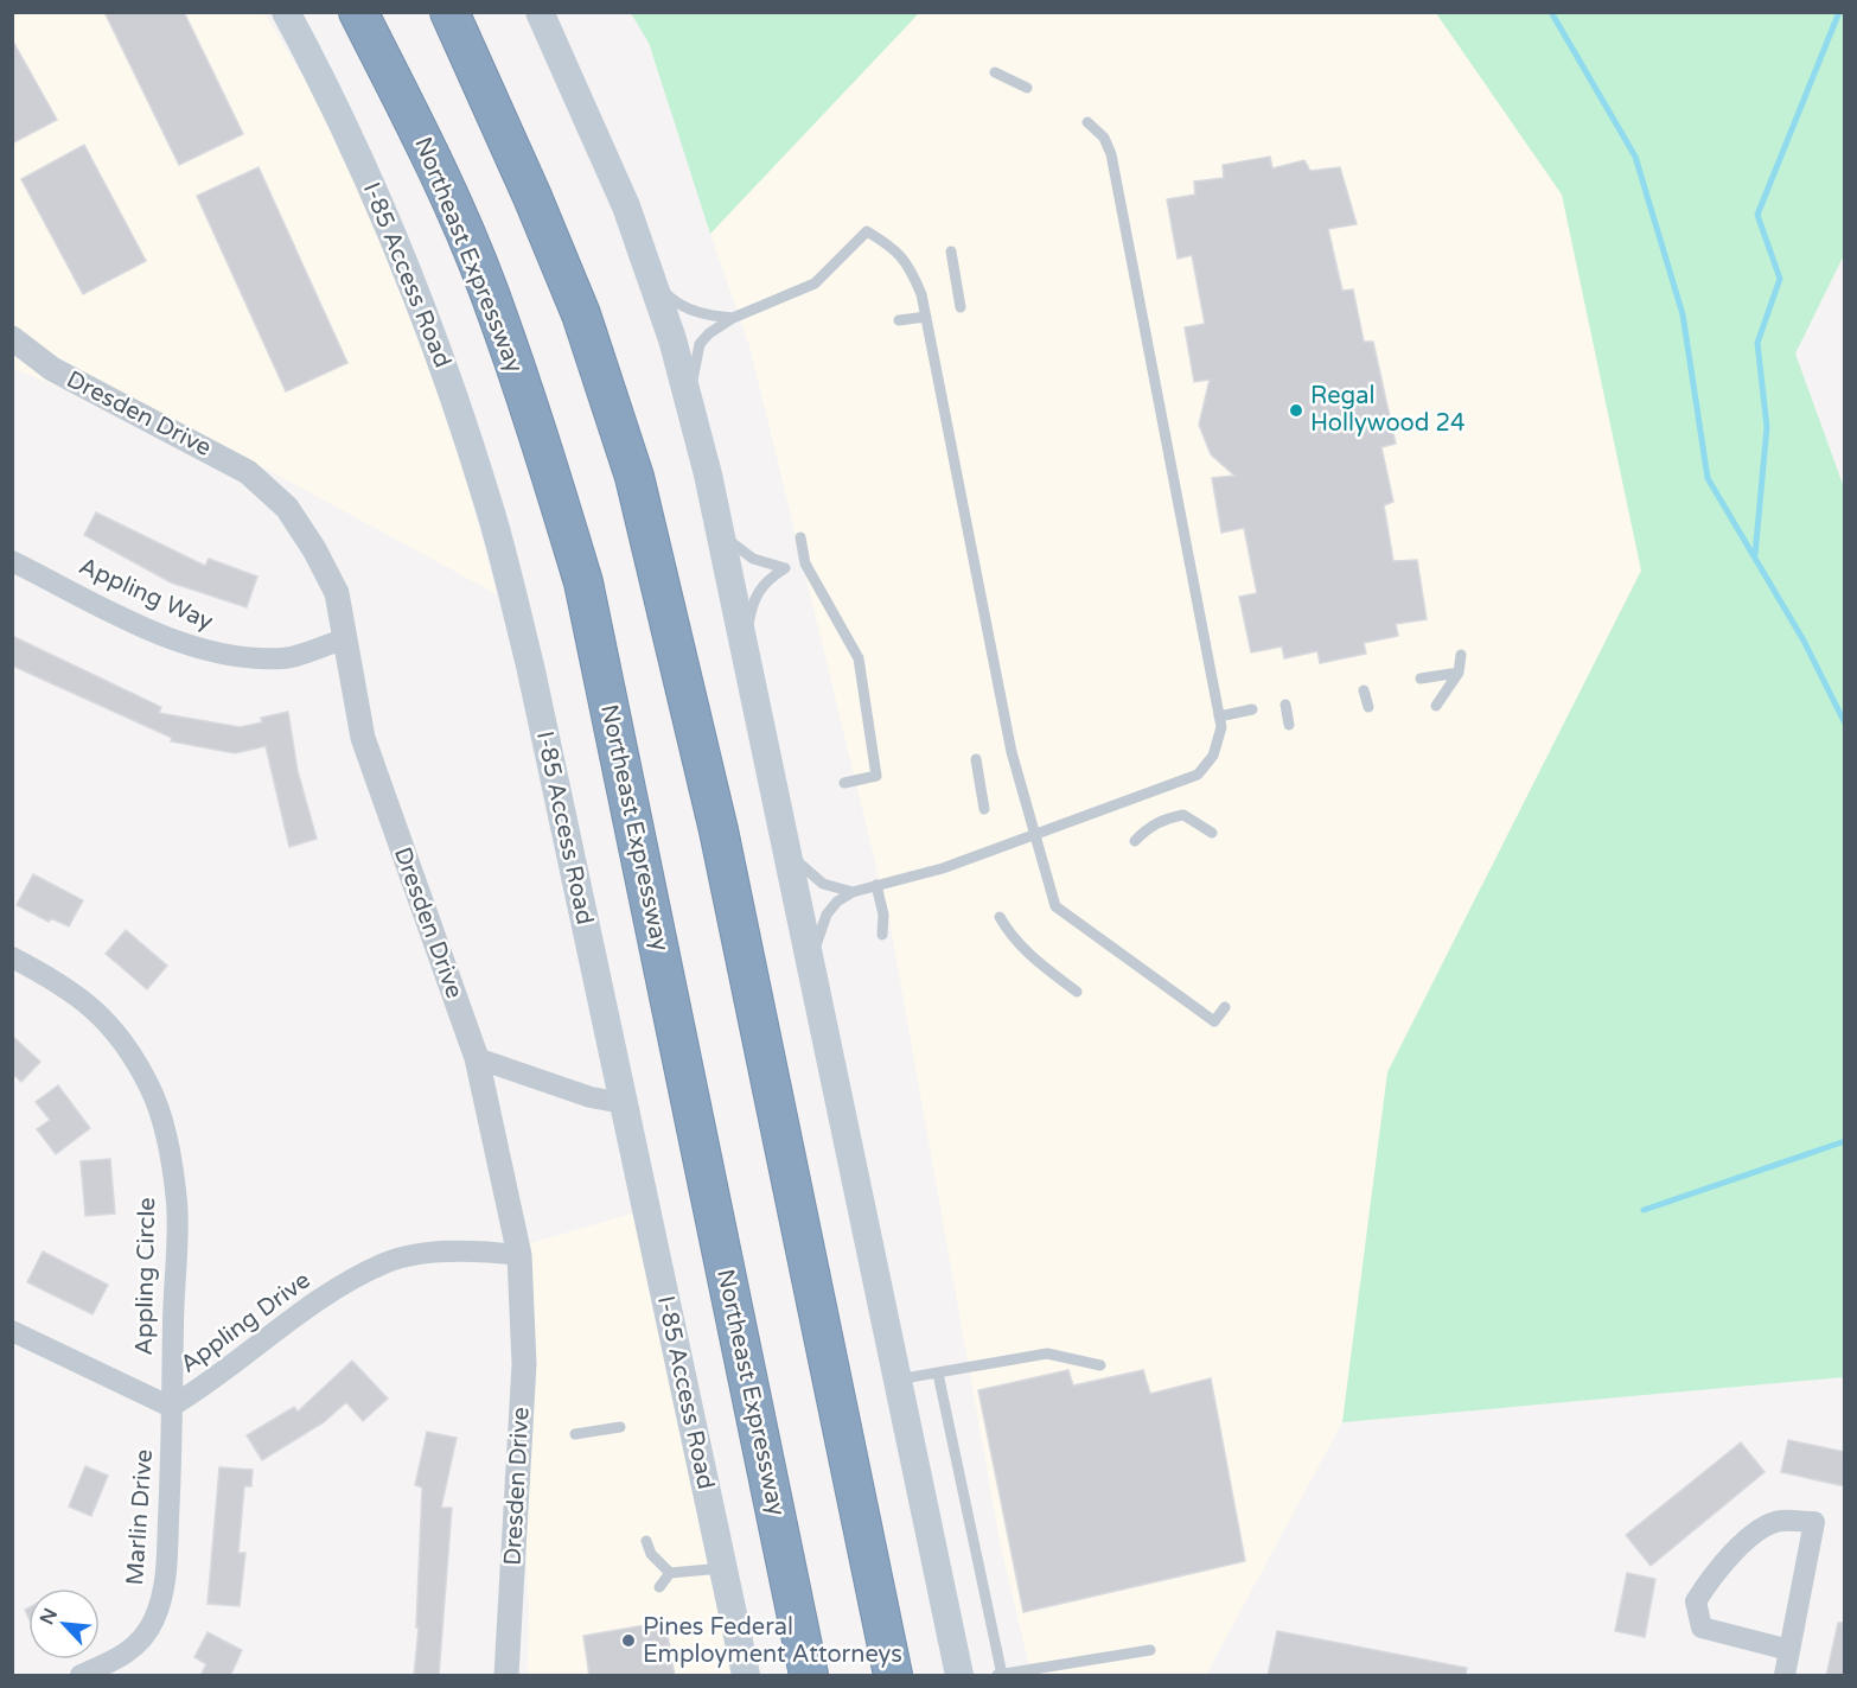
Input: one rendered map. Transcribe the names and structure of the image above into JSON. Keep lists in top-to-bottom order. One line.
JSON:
{"streets":{"highway":["Northeast Expressway"],"main road":["I-85 Access Road"],"street":["Dresden Drive","Appling Way","Appling Circle","Appling Drive","Marlin Drive"]},"crossings":[["Dresden Drive","Appling Way"],["Dresden Drive","Appling Drive"],["Appling Circle","Appling Drive"],["Appling Circle","Marlin Drive"],["Appling Drive","Marlin Drive"]],"places":["Regal Hollywood 24","Pines Federal Employment Attorneys"],"north":"top left"}
